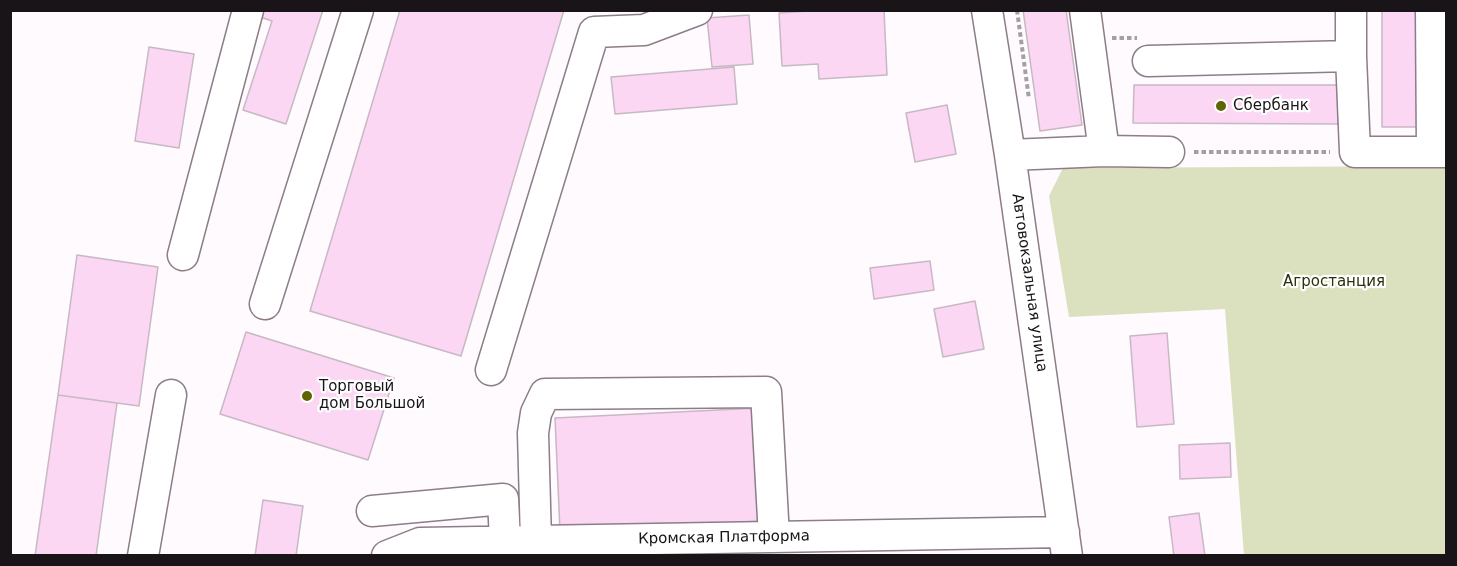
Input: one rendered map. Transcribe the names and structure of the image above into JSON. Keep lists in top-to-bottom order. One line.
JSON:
{"streets":{"street":["Автовокзальная улица","Кромская Платформа"]},"crossings":[["Автовокзальная улица","Кромская Платформа"]],"parks":["Агростанция"],"places":["Сбербанк","Торговый дом Большой"]}
